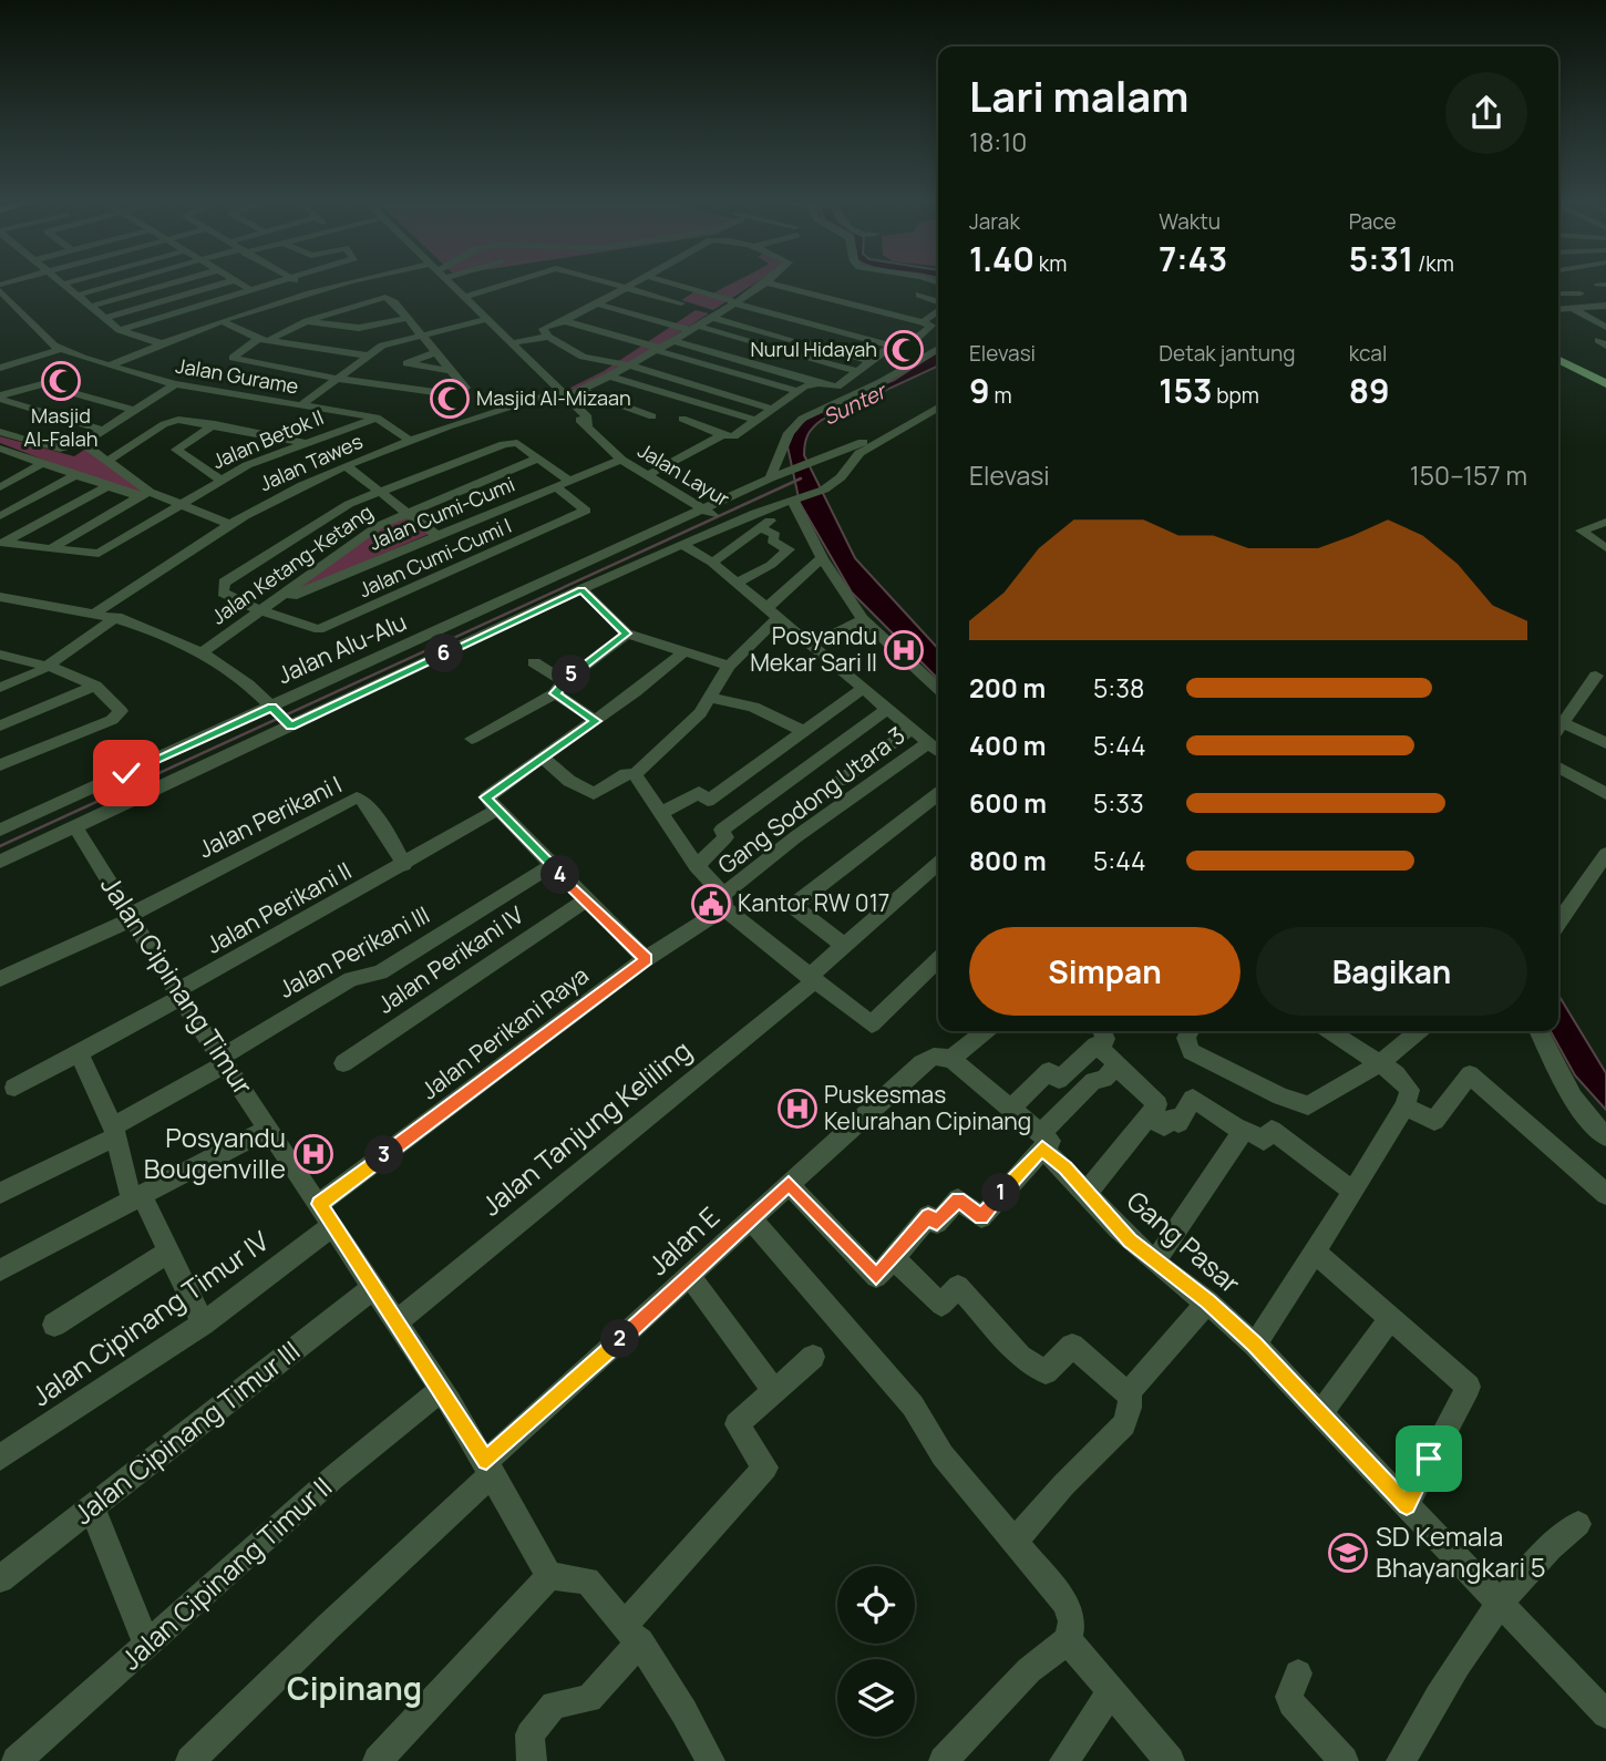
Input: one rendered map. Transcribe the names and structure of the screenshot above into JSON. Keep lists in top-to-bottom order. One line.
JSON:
{"streets":{"street":["Jalan Gurame","Jalan Betok II","Jalan Tawes","Jalan Layur","Jalan Cumi-Cumi","Jalan Cumi-Cumi I","Jalan Ketang-Ketang","Jalan Alu-Alu","Gang Sodong Utara 3","Jalan Perikani I","Jalan Perikani II","Jalan Perikani III","Jalan Perikani IV","Jalan Cipinang Timur","Jalan Perikani Raya","Jalan Tanjung Keliling","Jalan E","Gang Pasar","Jalan Cipinang Timur IV","Jalan Cipinang Timur III","Jalan Cipinang Timur II"]},"crossings":[["Jalan Gurame","Jalan Betok II"],["Jalan Gurame","Jalan Tawes"],["Jalan Tawes","Jalan Layur"],["Jalan Layur","Jalan Cumi-Cumi"],["Jalan Layur","Jalan Alu-Alu"],["Jalan Cumi-Cumi","Jalan Cumi-Cumi I"],["Jalan Cumi-Cumi","Jalan Ketang-Ketang"],["Jalan Cumi-Cumi I","Jalan Ketang-Ketang"],["Gang Sodong Utara 3","Jalan Perikani Raya"],["Jalan Perikani I","Jalan Perikani II"],["Jalan Perikani I","Jalan Cipinang Timur"],["Jalan Perikani II","Jalan Cipinang Timur"],["Jalan Perikani III","Jalan Cipinang Timur"],["Jalan Cipinang Timur","Jalan Perikani Raya"],["Jalan Cipinang Timur","Jalan Tanjung Keliling"],["Jalan Cipinang Timur","Jalan E"],["Jalan Cipinang Timur","Jalan Cipinang Timur IV"],["Jalan Cipinang Timur","Jalan Cipinang Timur III"],["Jalan Cipinang Timur","Jalan Cipinang Timur II"],["Jalan E","Gang Pasar"]],"districts":["Cipinang"],"water":["Sunter"],"places":{"mosque":["Nurul Hidayah","Masjid Al-Falah","Masjid Al-Mizaan"],"hospital":["Posyandu Mekar Sari II","Puskesmas Kelurahan Cipinang","Posyandu Bougenville"],"public building":["Kantor RW 017"],"school or university":["SD Kemala Bhayangkari 5"]},"page":{"heading":["Lari malam","18:10"],"stats":[["Jarak","1.40 km"],["Waktu","7:43"],["Pace","5:31 /km"],["Elevasi","9 m"],["Detak jantung","153 bpm"],["kcal","89"]],"chart":["Elevasi","150–157 m"],"pins":["6","5","4","3","1","2"],"list":[{"name":"200 m","note":"5:38"},{"name":"400 m","note":"5:44"},{"name":"600 m","note":"5:33"},{"name":"800 m","note":"5:44"}],"buttons":["Simpan","Bagikan"]}}
